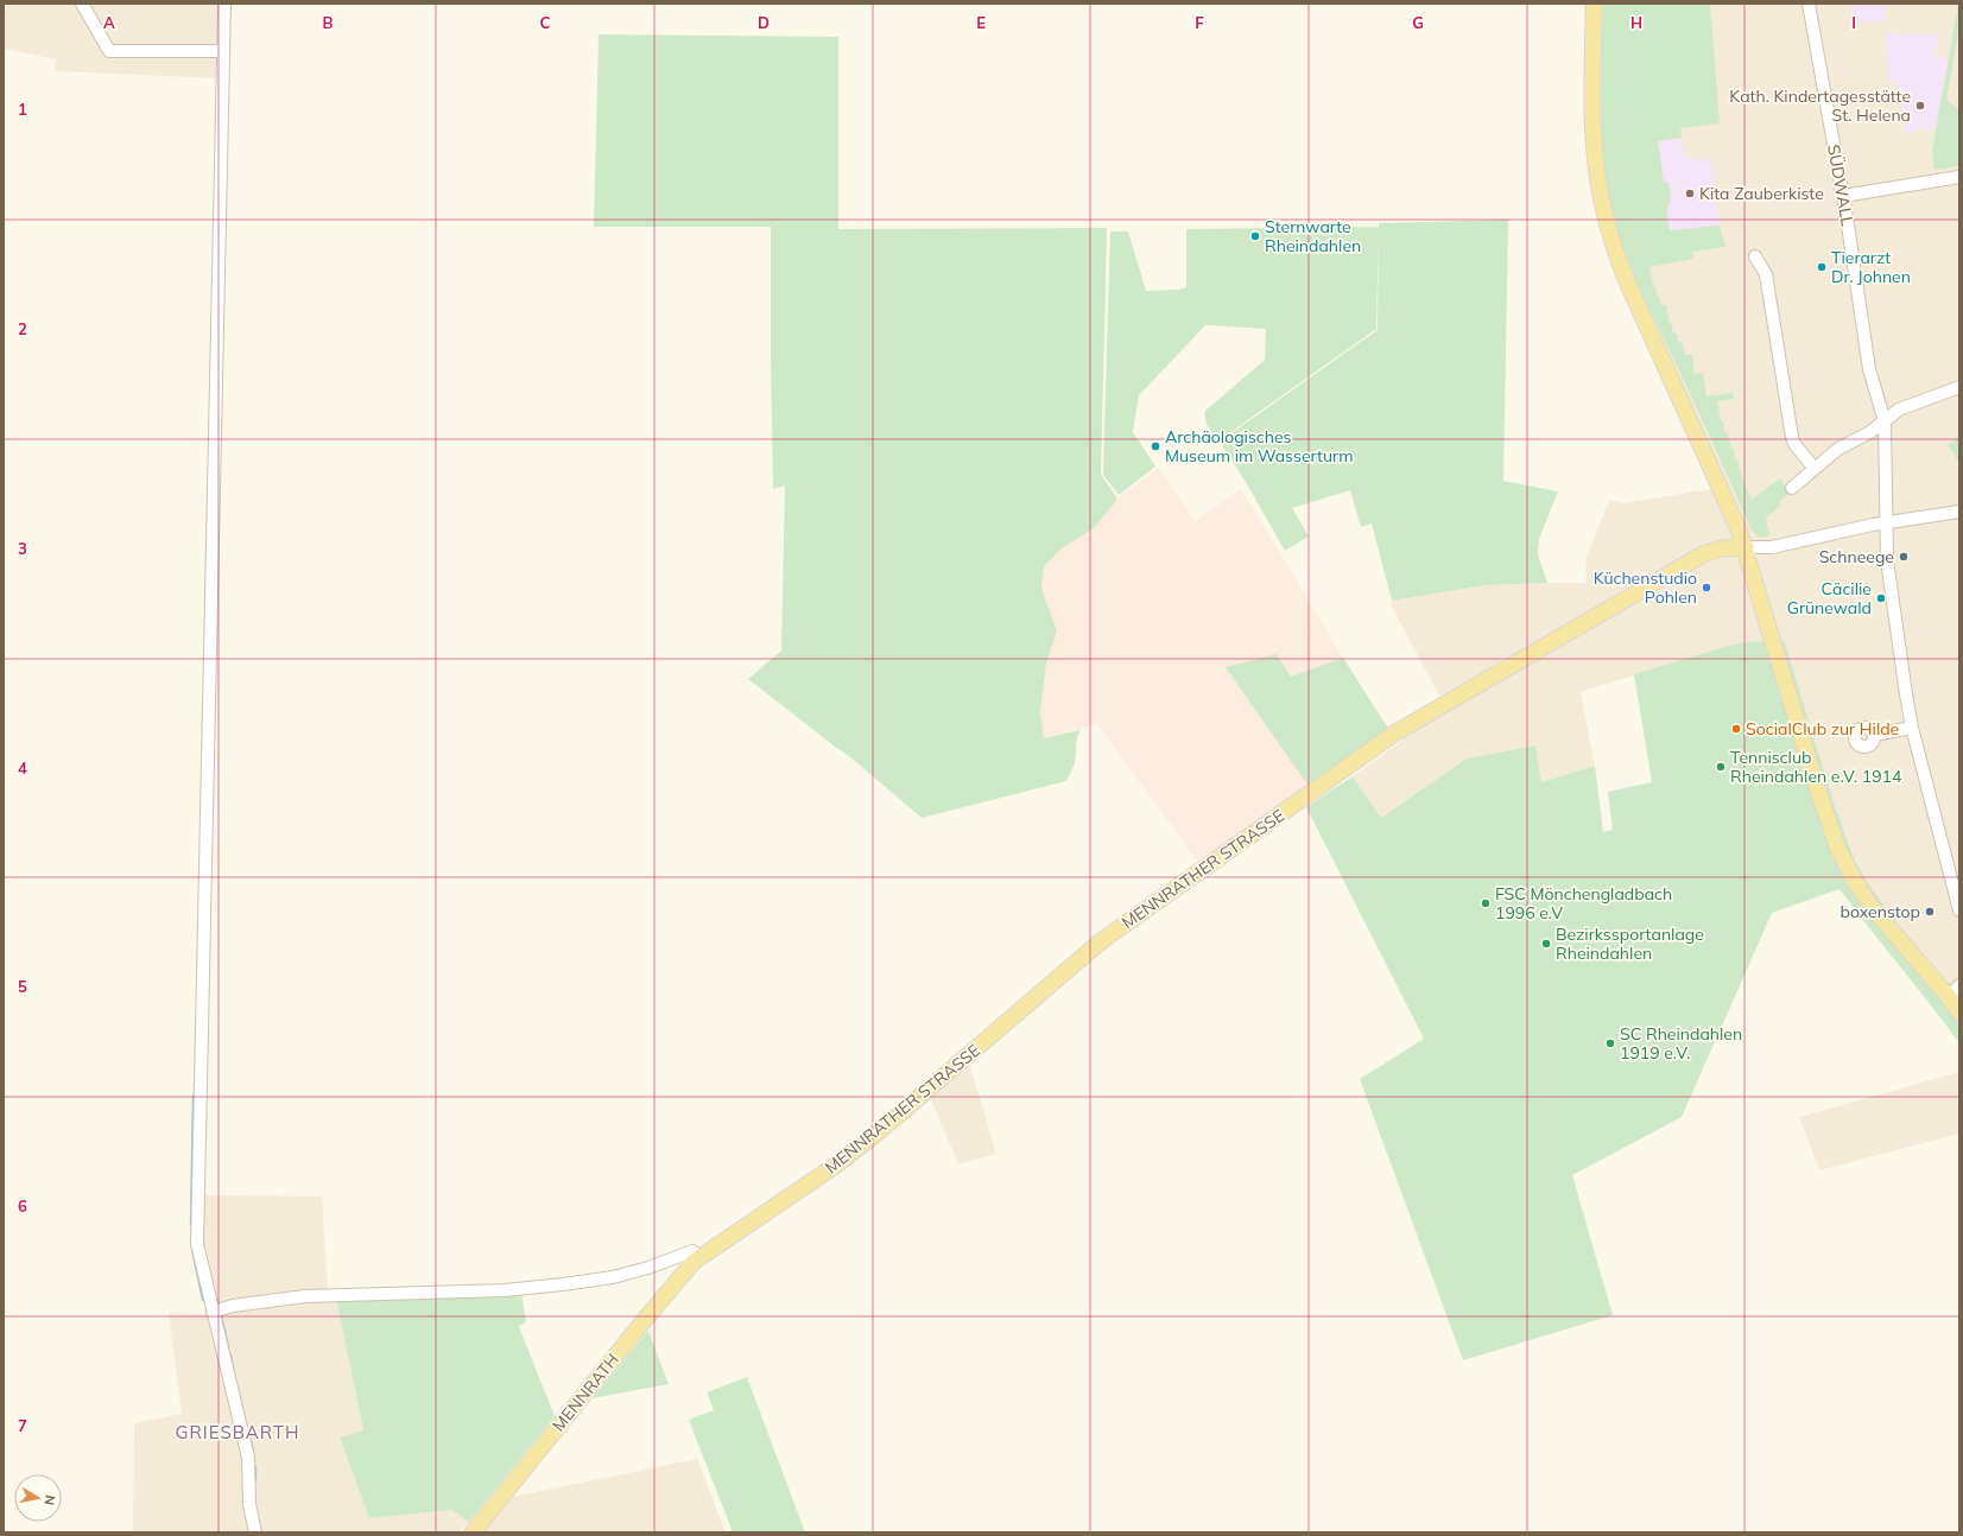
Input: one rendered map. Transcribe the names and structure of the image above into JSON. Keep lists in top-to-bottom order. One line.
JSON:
{"streets":{"main road":["MENNRATHER STRASSE","MENNRATH"],"street":["SÜDWALL"]},"crossings":[["MENNRATHER STRASSE","MENNRATH"]],"districts":["GRIESBARTH"],"places":["Kath. Kindertagesstätte St. Helena","Kita Zauberkiste","Sternwarte Rheindahlen","Tierarzt Dr. Johnen","Archäologisches Museum im Wasserturm","Schneege","Küchenstudio Pohlen","Cäcilie Grünewald","SocialClub zur Hilde","Tennisclub Rheindahlen e.V. 1914","FSC Mönchengladbach 1996 e.V","boxenstop","Bezirkssportanlage Rheindahlen","SC Rheindahlen 1919 e.V."],"north":"right","grid":{"columns":["A","B","C","D","E","F","G","H","I"],"rows":["1","2","3","4","5","6","7"]}}
